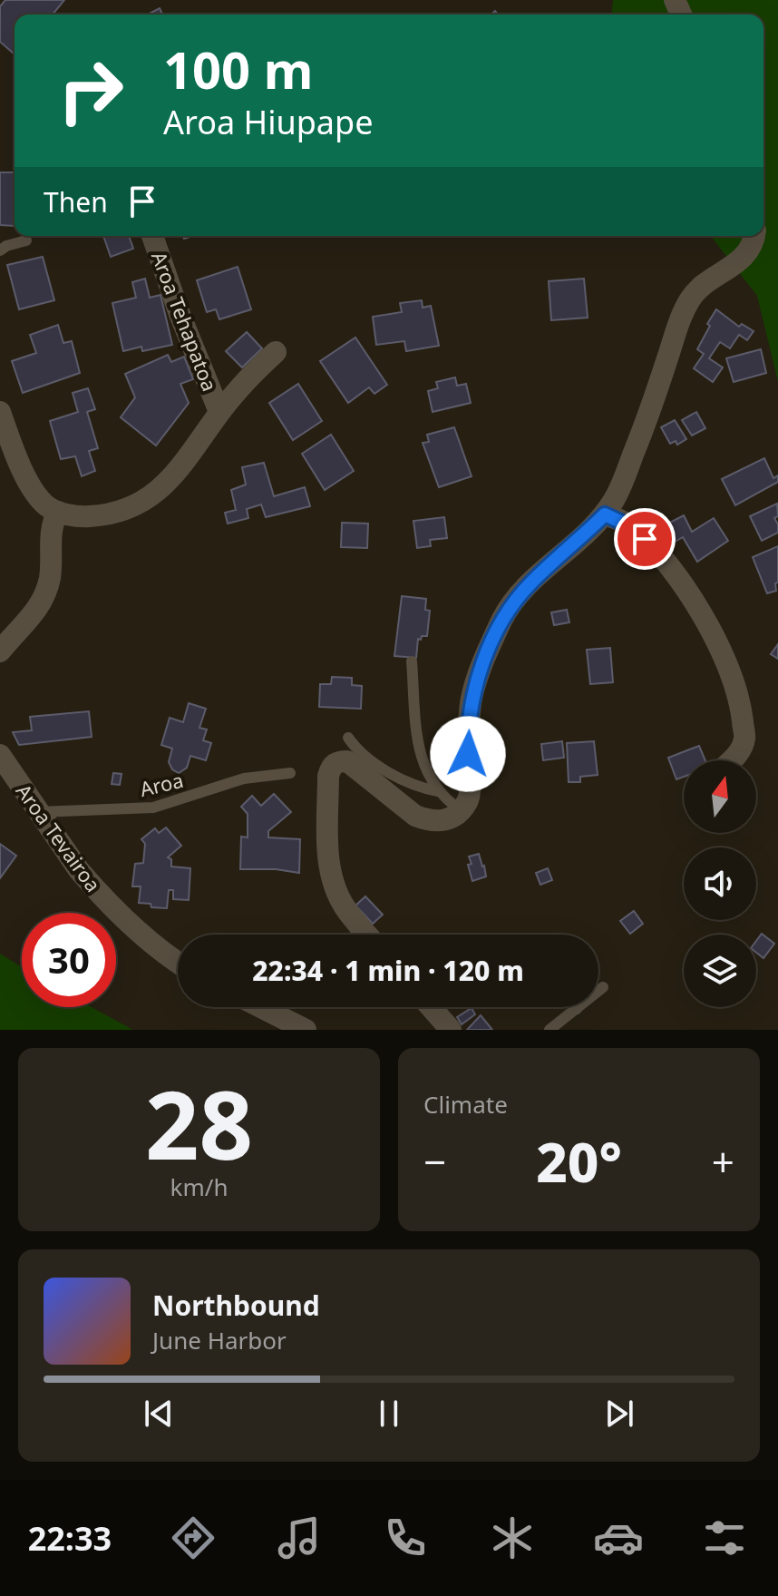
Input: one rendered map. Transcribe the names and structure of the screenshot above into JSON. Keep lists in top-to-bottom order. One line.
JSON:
{"streets":{"street":["Aroa Tehapatoa","Aroa Tevairoa"],"lane":["Aroa"]},"crossings":[["Aroa","Aroa Tevairoa"]],"north":"top","page":{"turn":["100 m","Aroa Hiupape"],"then":"Then","limit":"30","trip":"22:34 · 1 min · 120 m","tile":[["28","km/h"],"Climate"],"heat":["−","20°","+"],"song":["Northbound","June Harbor"],"tabs":"22:33"}}
